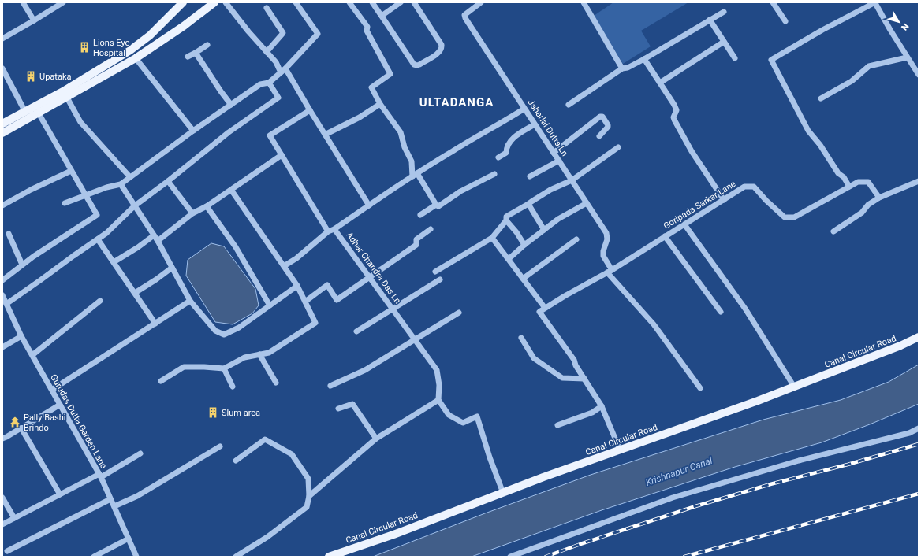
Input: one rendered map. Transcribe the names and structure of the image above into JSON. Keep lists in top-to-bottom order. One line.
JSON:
{"streets":{"main road":["Canal Circular Road"],"street":["Jaharlal Dutta Ln","Goripada Sarkar Lane","Adhar Chandra Das Ln","Gurudas Dutta Garden Lane"]},"crossings":[["Jaharlal Dutta Ln","Goripada Sarkar Lane"]],"districts":["ULTADANGA"],"water":["Krishnapur Canal"],"places":{"building":["Lions Eye Hospital","Upataka","Slum area"],"temple":["Pally Bashi Brindo"]},"north":"bottom right"}
